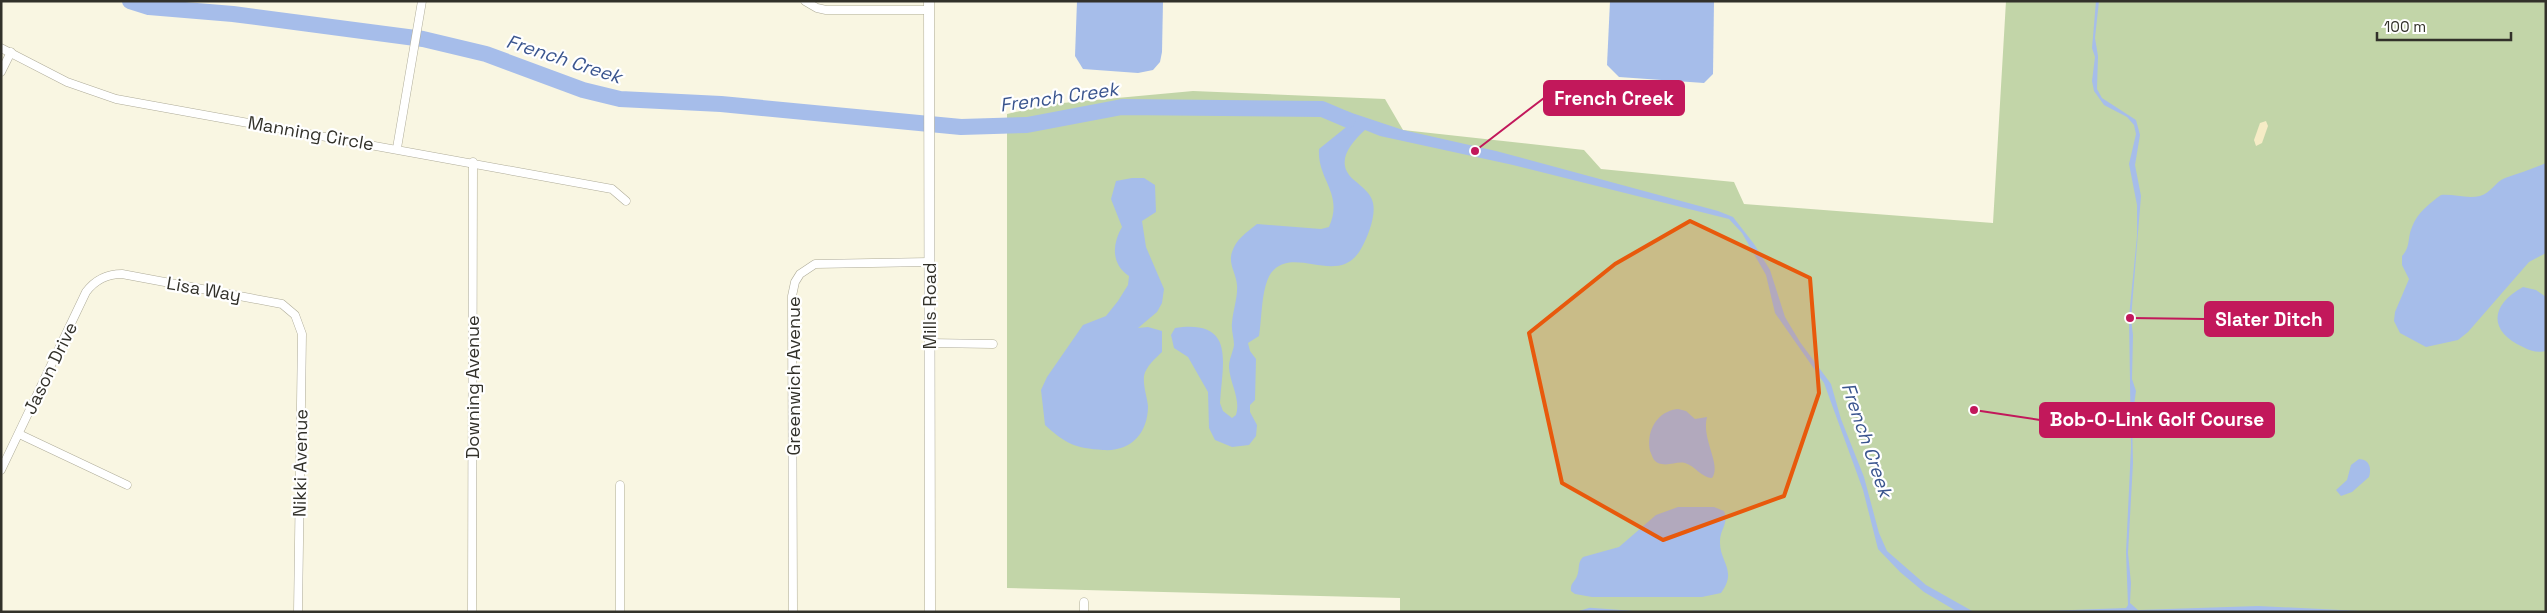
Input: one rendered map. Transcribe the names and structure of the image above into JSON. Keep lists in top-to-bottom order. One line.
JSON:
{"streets":{"street":["Manning Circle","Lisa Way","Mills Road","Jason Drive","Greenwich Avenue","Downing Avenue","Nikki Avenue"]},"crossings":[["Manning Circle","Downing Avenue"],["Lisa Way","Jason Drive"],["Lisa Way","Nikki Avenue"],["Mills Road","Greenwich Avenue"]],"water":["French Creek"],"places":["French Creek","Slater Ditch","Bob-O-Link Golf Course"],"scale_bar":"100 m"}
